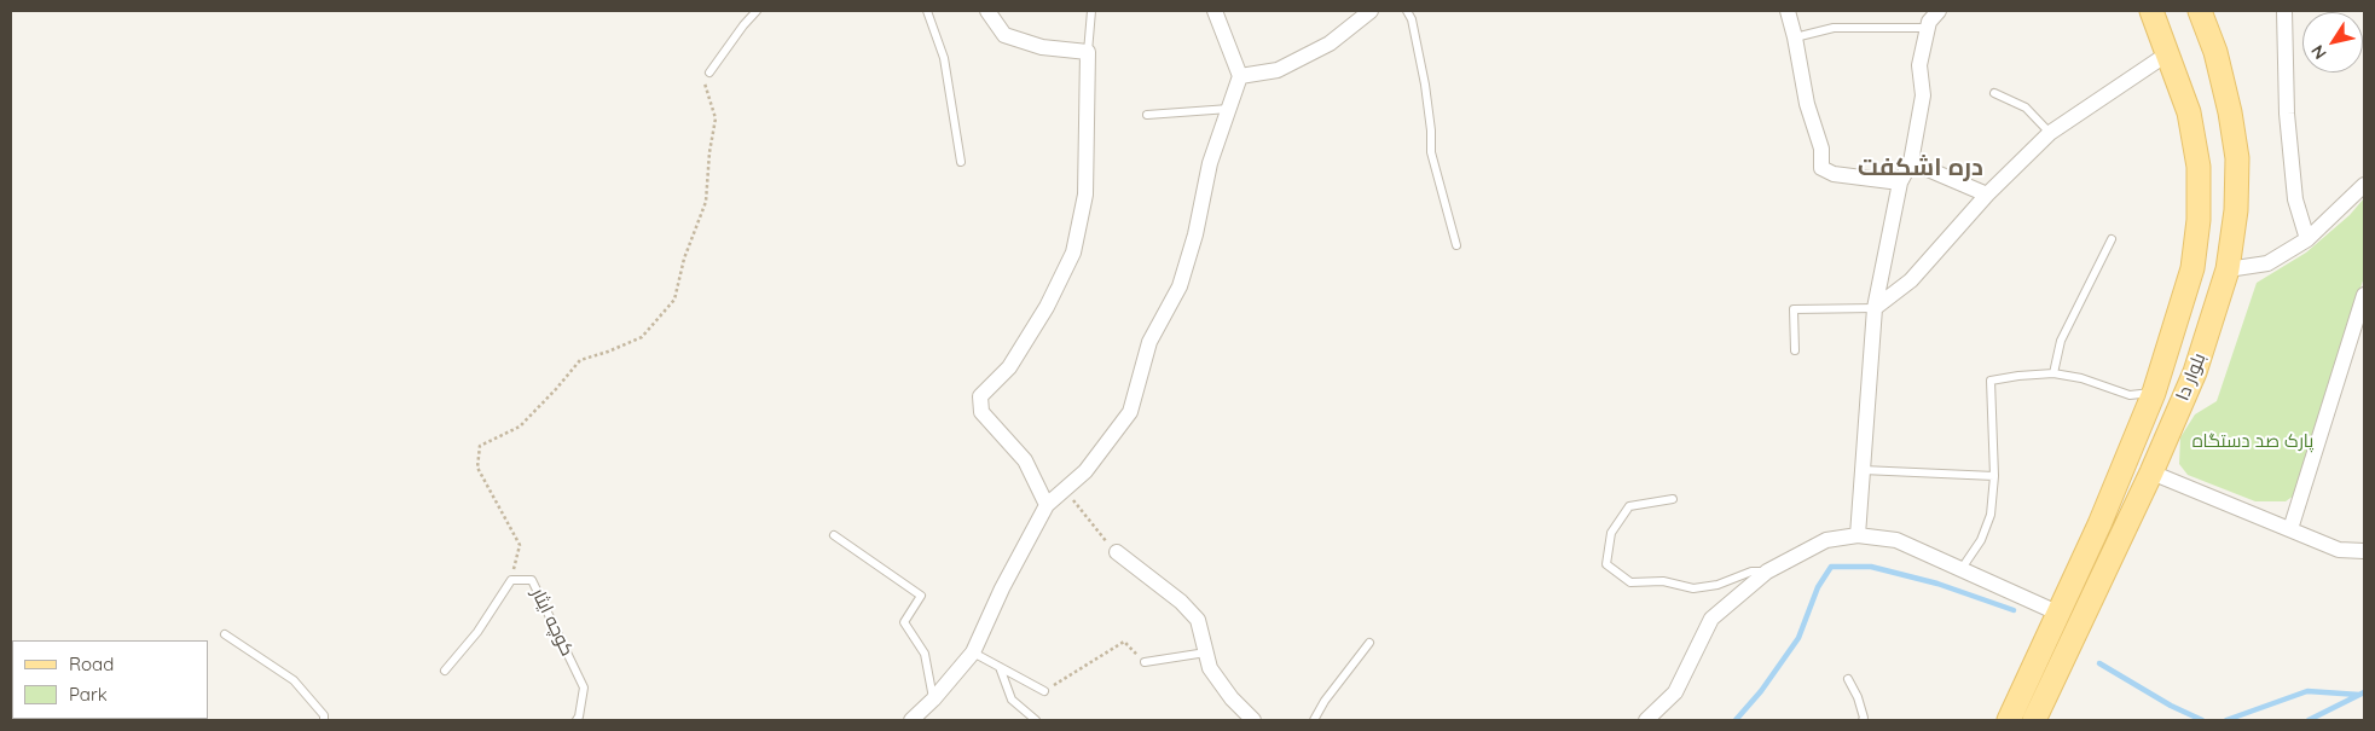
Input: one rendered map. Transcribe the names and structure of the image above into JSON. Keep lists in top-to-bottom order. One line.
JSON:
{"streets":{"main road":["بلوار دا"],"lane":["کوچه ایثار"]},"districts":["دره اشکفت"],"parks":["پارک صد دستگاه"],"legend":["Road","Park"],"north":"bottom left"}
